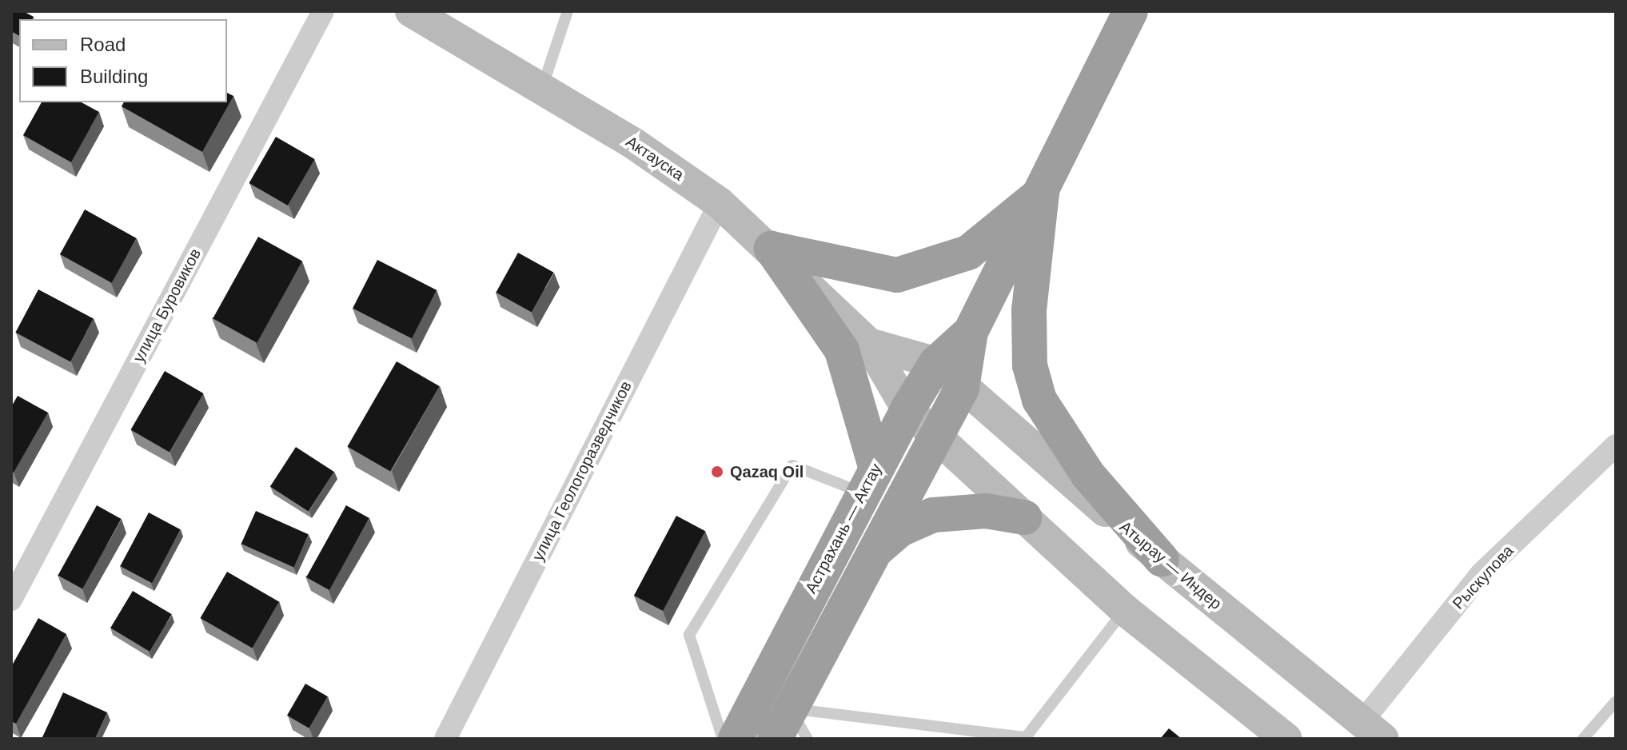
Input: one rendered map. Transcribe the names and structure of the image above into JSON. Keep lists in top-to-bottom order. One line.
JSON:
{"streets":{"highway":["Астрахань — Актау"],"main road":["Актауска","Атырау — Индер"],"street":["улица Буровиков","улица Геологоразведчиков","Рыскулова"]},"crossings":[["Актауска","улица Геологоразведчиков"],["Актауска","Астрахань — Актау"],["Актауска","Атырау — Индер"],["Астрахань — Актау","Атырау — Индер"],["Атырау — Индер","Рыскулова"]],"places":["Qazaq Oil"],"legend":["Road","Building"]}
